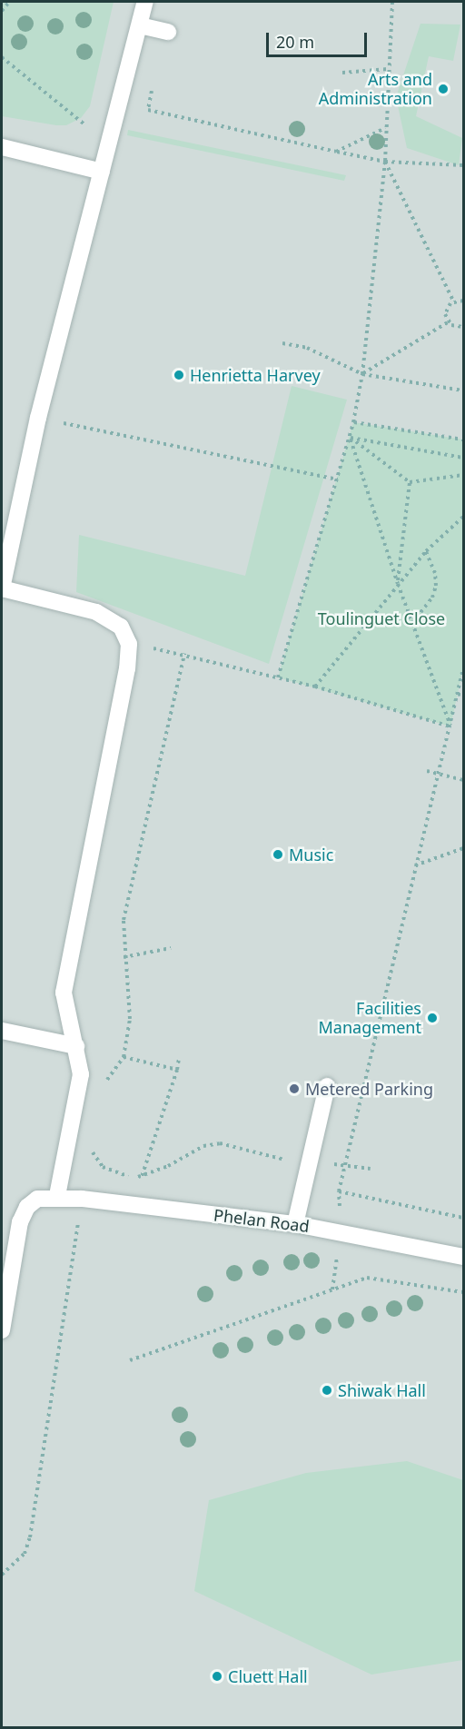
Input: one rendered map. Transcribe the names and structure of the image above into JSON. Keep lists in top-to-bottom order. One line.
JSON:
{"streets":{"street":["Phelan Road"]},"parks":["Toulinguet Close"],"places":["Arts and Administration","Henrietta Harvey","Music","Facilities Management","Metered Parking","Shiwak Hall","Cluett Hall"],"scale_bar":"20 m"}
